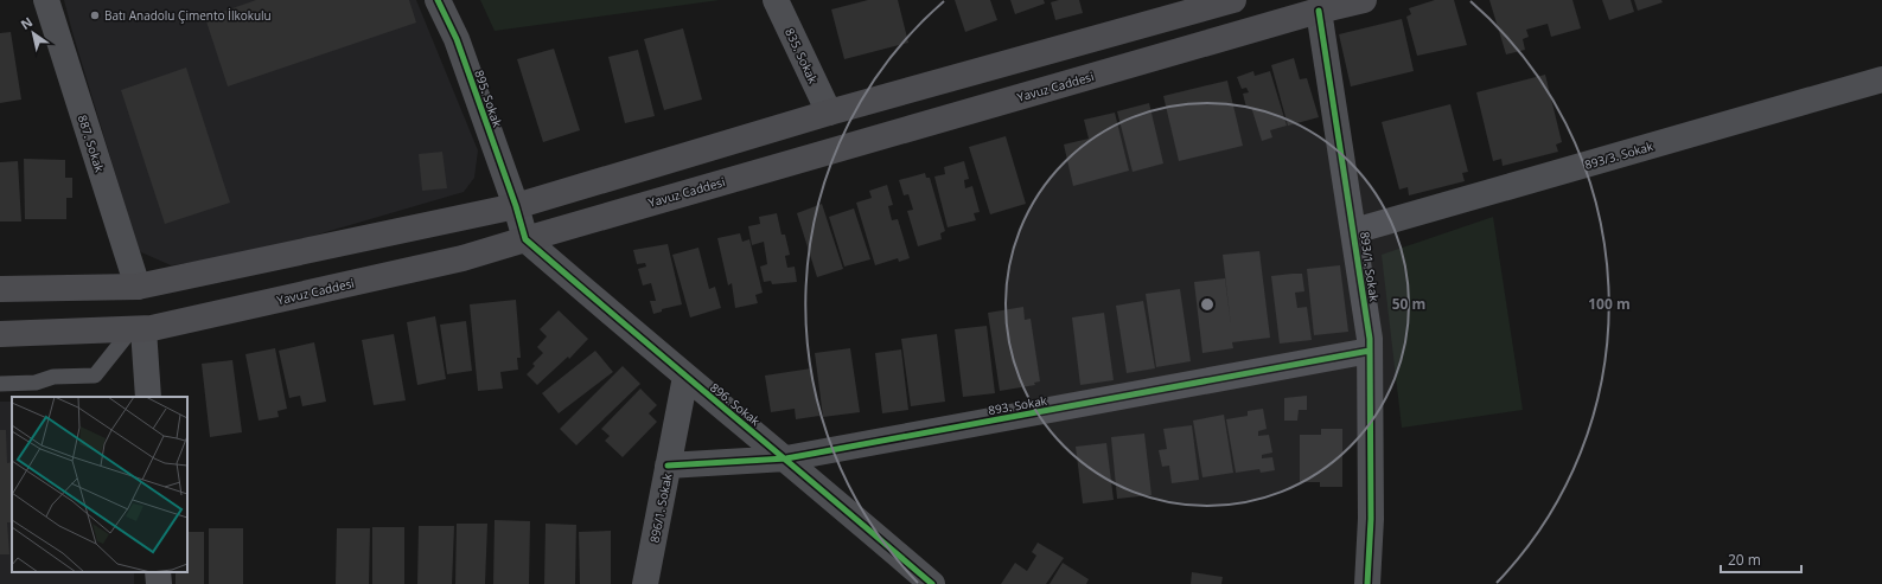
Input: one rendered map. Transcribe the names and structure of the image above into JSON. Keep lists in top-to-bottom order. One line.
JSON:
{"streets":{"main road":["Yavuz Caddesi"],"street":["835. Sokak","895. Sokak","887. Sokak","893/3. Sokak","893/1. Sokak","896. Sokak","893. Sokak","896/1. Sokak"]},"crossings":[["Yavuz Caddesi","895. Sokak"],["Yavuz Caddesi","893/1. Sokak"],["Yavuz Caddesi","896. Sokak"],["895. Sokak","896. Sokak"],["893/3. Sokak","893/1. Sokak"],["893/1. Sokak","893. Sokak"],["896. Sokak","893. Sokak"],["896. Sokak","896/1. Sokak"],["893. Sokak","896/1. Sokak"]],"places":["Batı Anadolu Çimento İlkokulu"],"scale_bar":"20 m","north":"top left","rings":["50 m","100 m"]}
